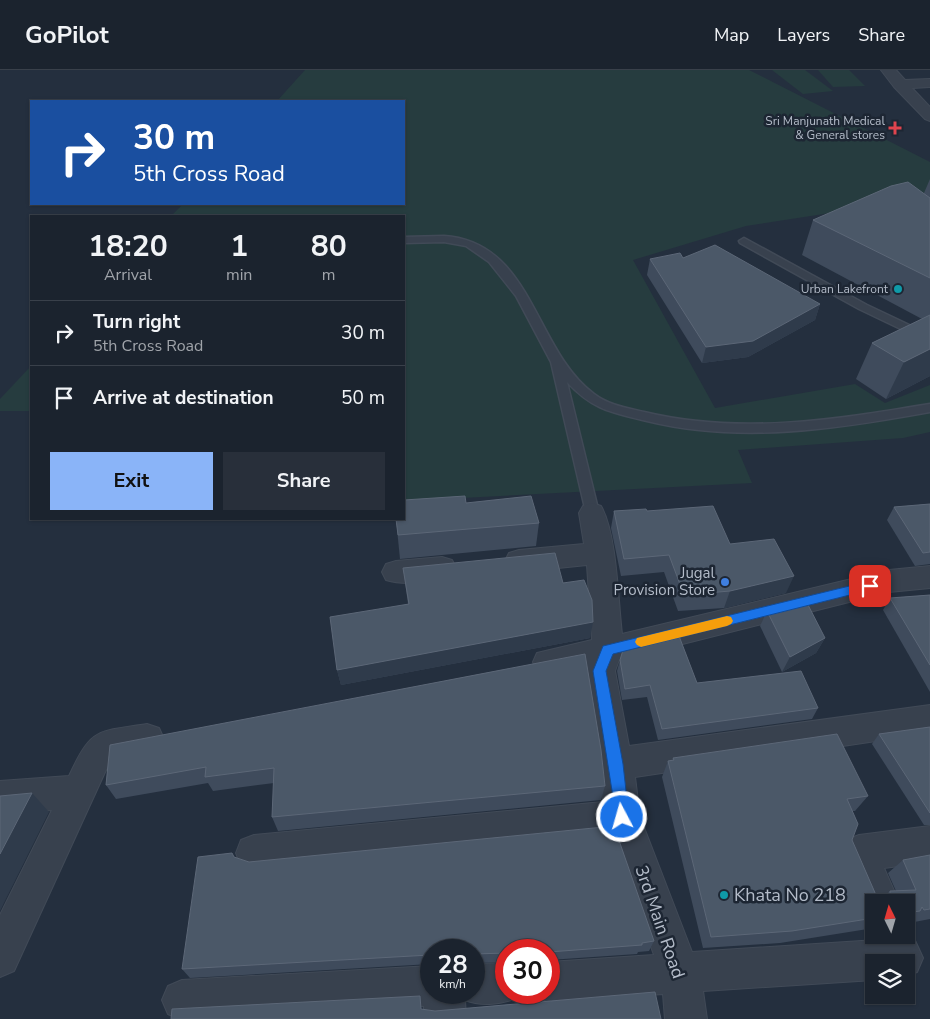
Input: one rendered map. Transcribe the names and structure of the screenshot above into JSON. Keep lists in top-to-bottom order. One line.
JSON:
{"streets":{"street":["3rd Main Road"]},"places":{"health":["Sri Manjunath Medical & General stores"],"other":["Urban Lakefront","Jugal Provision Store","Khata No 218"]},"north":"top","page":{"header":"GoPilot","nav":["Map","Layers","Share"],"turn":["30 m","5th Cross Road"],"eta":["18:20","Arrival","1","min","80","m"],"list":[{"name":"Turn right","note":"5th Cross Road","value":"30 m"},{"name":"Arrive at destination","value":"50 m"}],"buttons":["Exit","Share"],"speed":"28 km/h","limit":"30"}}
